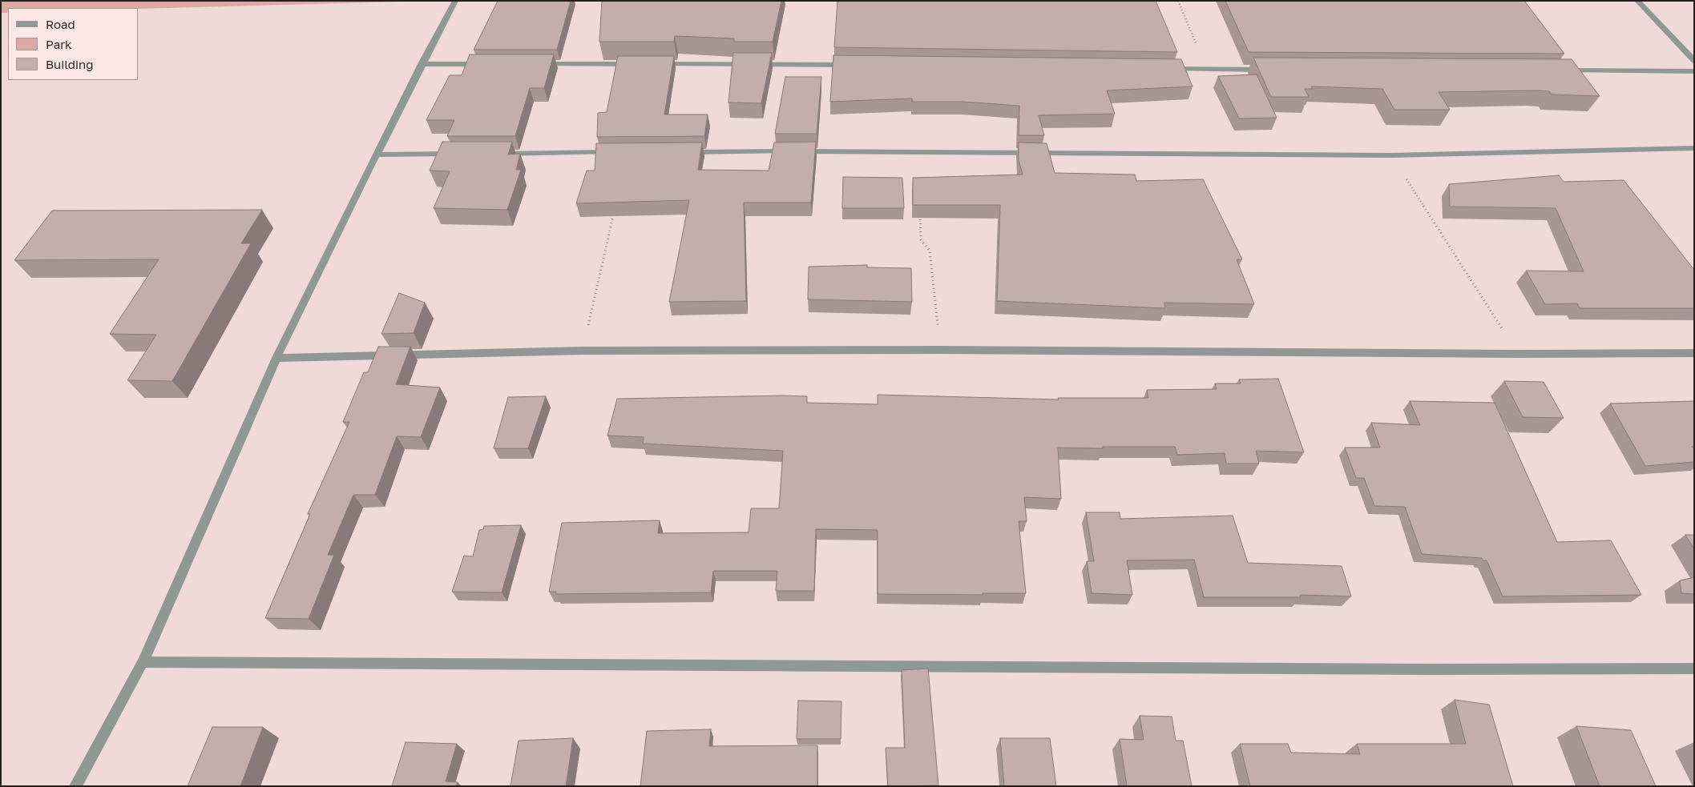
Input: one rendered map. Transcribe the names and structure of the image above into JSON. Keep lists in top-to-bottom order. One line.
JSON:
{"legend":["Road","Park","Building"]}
